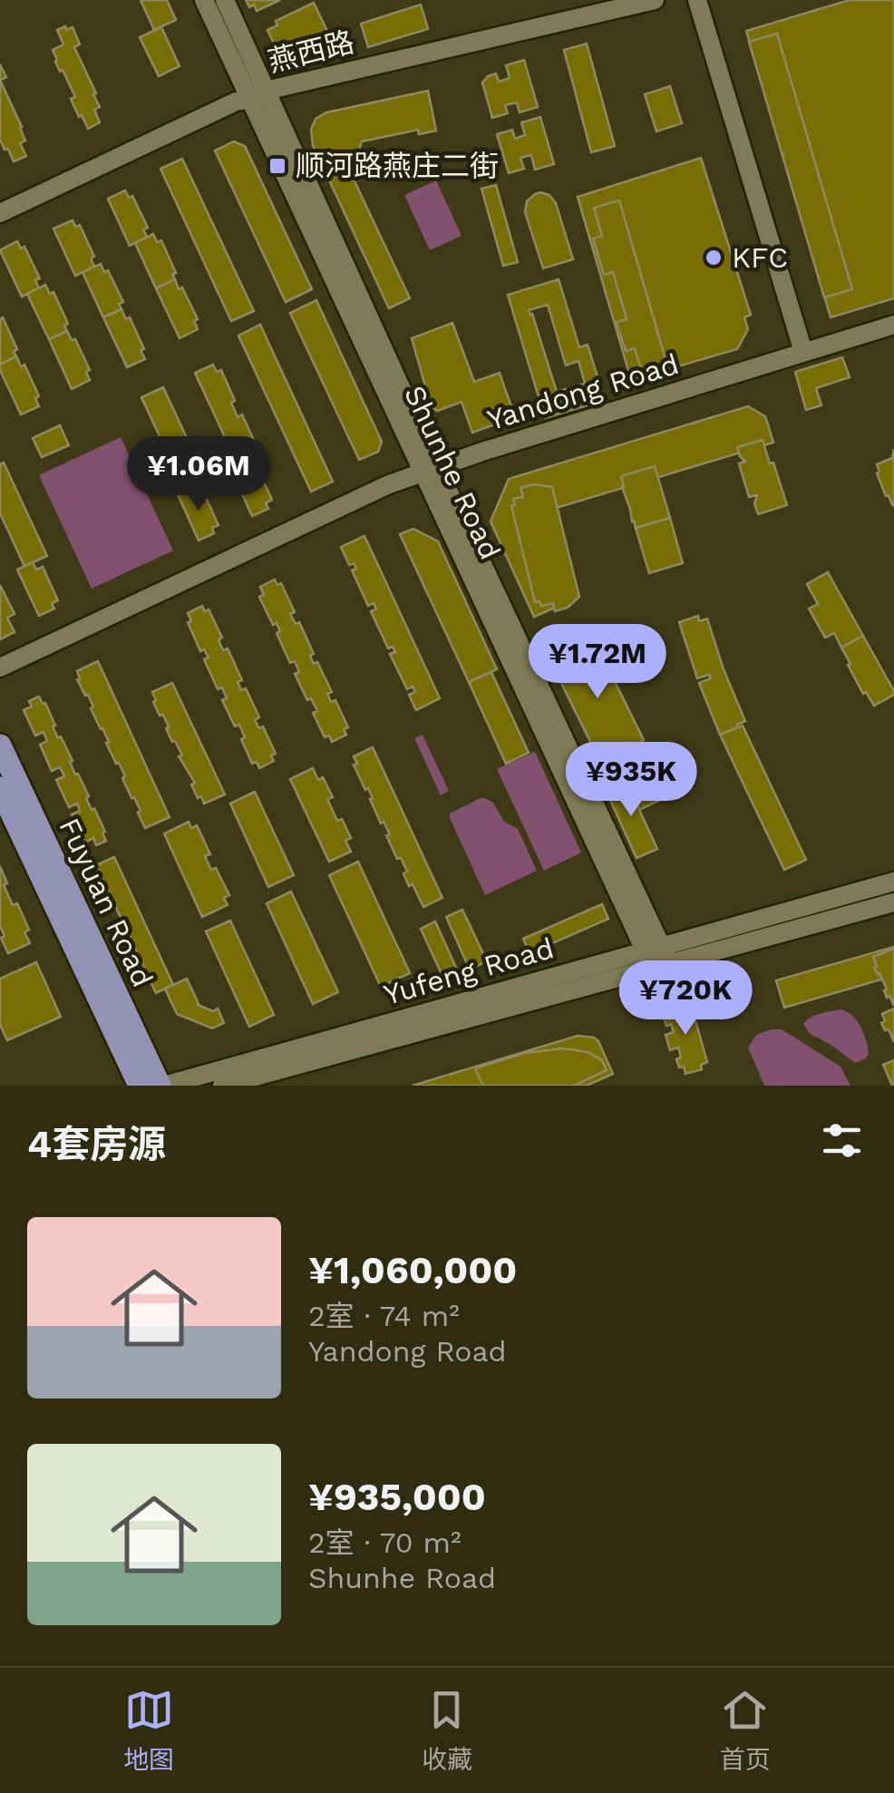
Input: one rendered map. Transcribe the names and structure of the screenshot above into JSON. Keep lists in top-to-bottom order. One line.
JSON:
{"streets":{"main road":["Fuyuan Road"],"street":["燕西路","Yandong Road","Shunhe Road","Yufeng Road"]},"crossings":[["燕西路","Shunhe Road"],["Yandong Road","Shunhe Road"],["Shunhe Road","Yufeng Road"],["Fuyuan Road","Yufeng Road"]],"places":{"transit":["顺河路燕庄二街"],"other":["KFC"]},"page":{"price":["¥1.06M","¥1.72M","¥935K","¥720K"],"heading":"4套房源","list":[{"name":"¥1,060,000","note":"2室 · 74 m² · Yandong Road"},{"name":"¥935,000","note":"2室 · 70 m² · Shunhe Road"}],"tabs":["地图","收藏","首页"]}}
